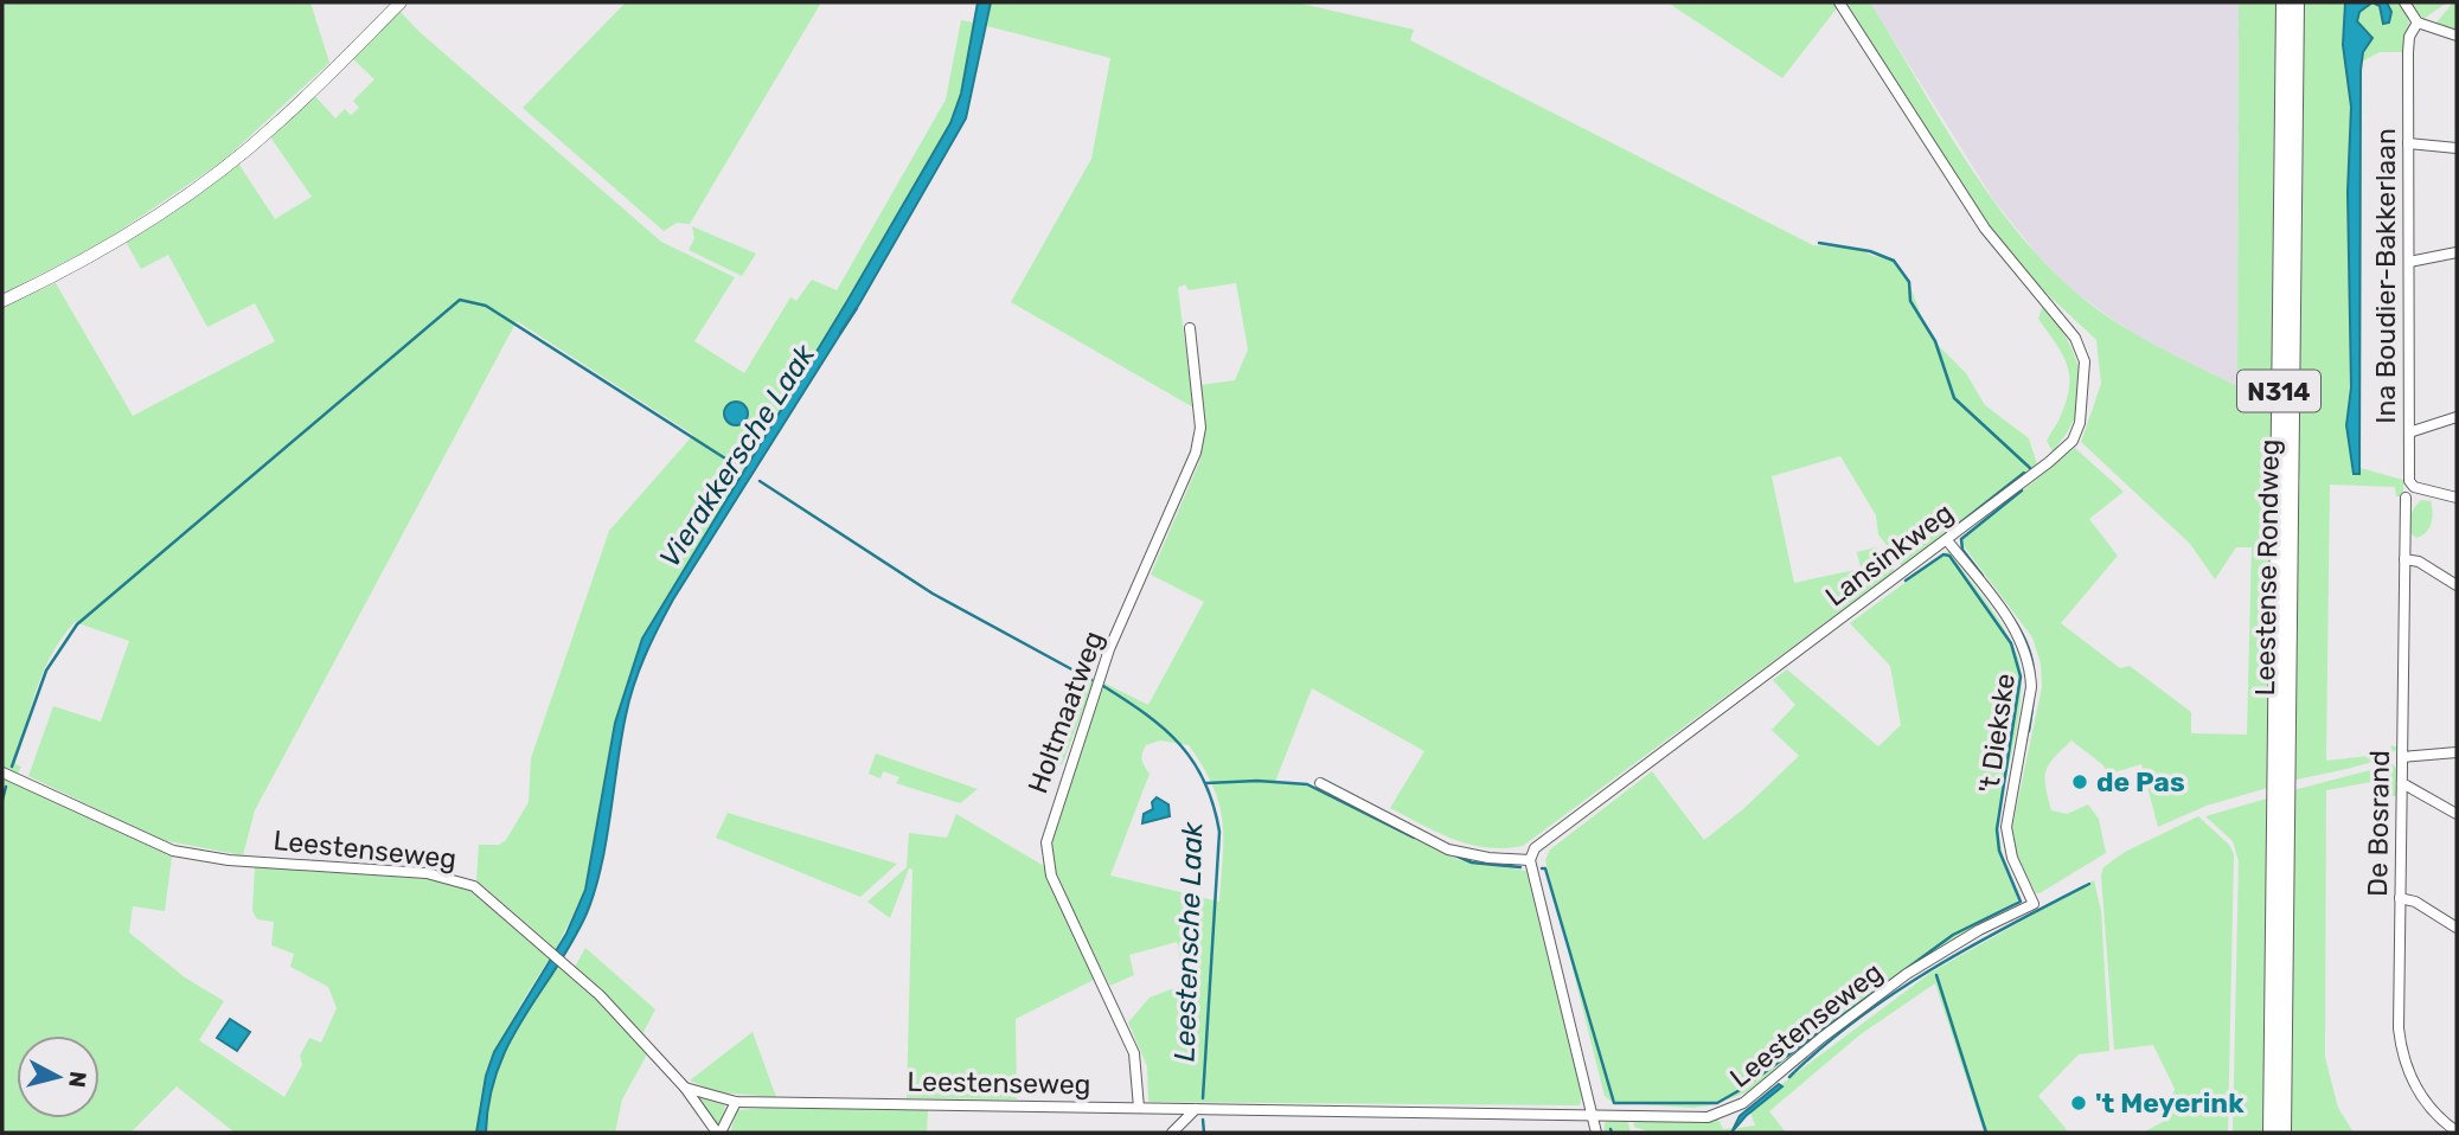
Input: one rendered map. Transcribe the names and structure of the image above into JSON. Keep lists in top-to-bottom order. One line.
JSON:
{"streets":{"main road":["N314","Leestense Rondweg"],"street":["Ina Boudier-Bakkerlaan","Lansinkweg","Holtmaatweg","'t Diekske","De Bosrand","Leestenseweg"]},"crossings":[["Lansinkweg","'t Diekske"],["Holtmaatweg","Leestenseweg"],["'t Diekske","Leestenseweg"]],"water":["Vierakkersche Laak","Leestensche Laak"],"places":["de Pas","'t Meyerink"],"north":"right"}
